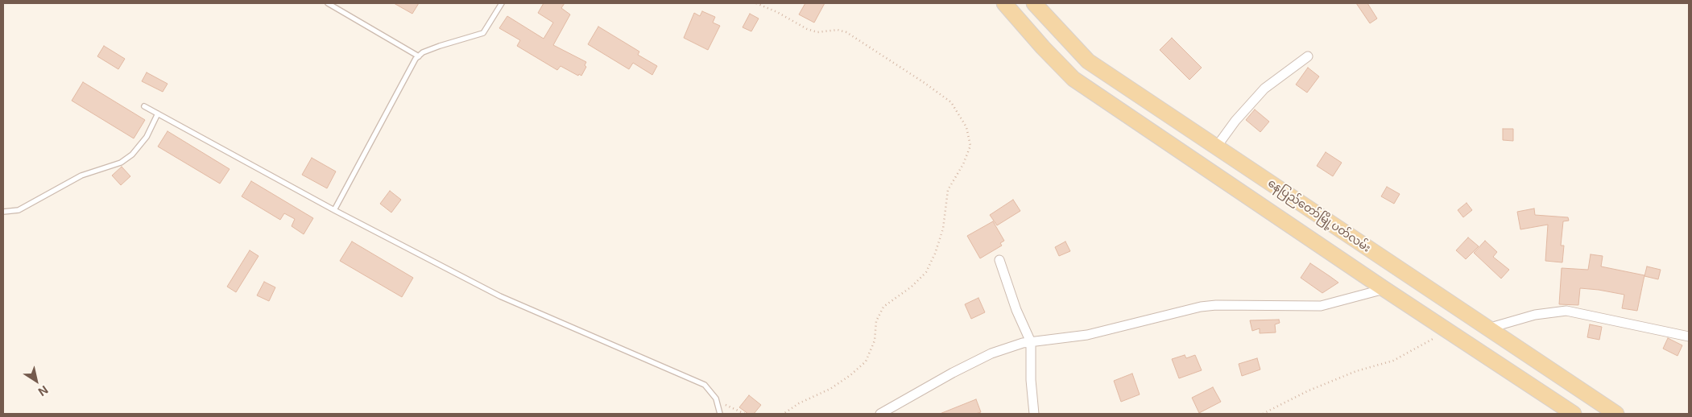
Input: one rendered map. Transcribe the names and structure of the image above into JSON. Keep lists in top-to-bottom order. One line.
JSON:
{"streets":{"main road":["နေပြည်တော်မြို့ပတ်လမ်း"]},"north":"bottom right"}
